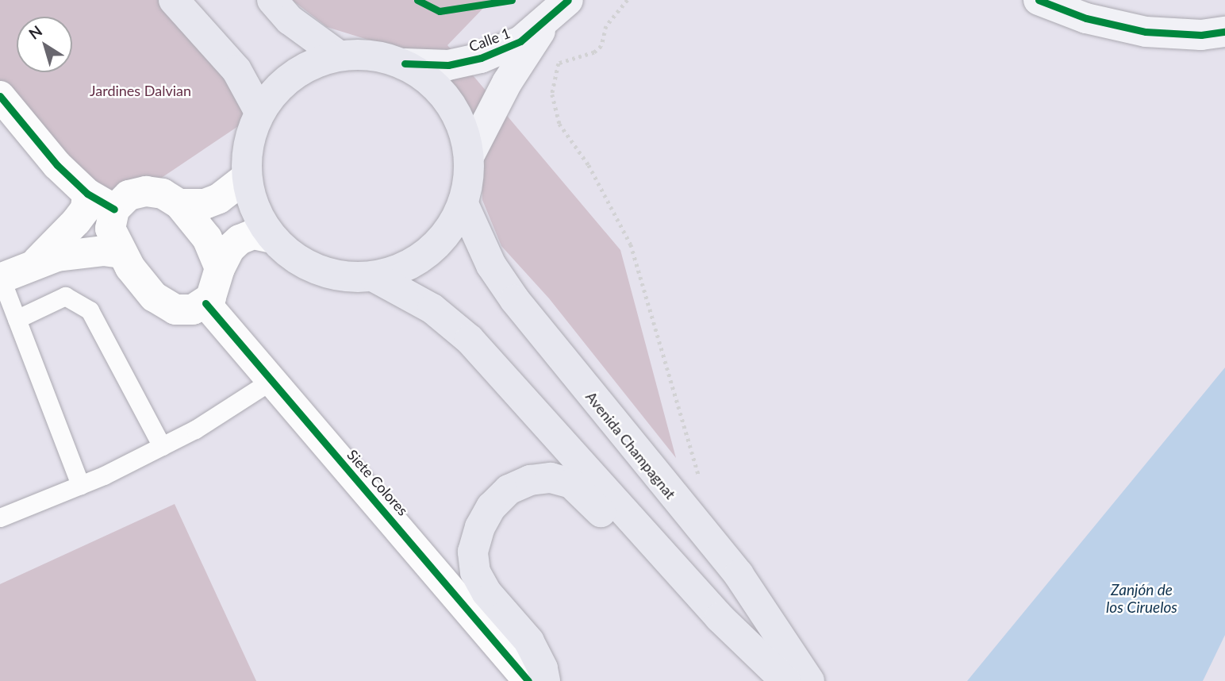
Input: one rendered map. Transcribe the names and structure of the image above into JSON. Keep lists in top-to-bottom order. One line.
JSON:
{"streets":{"main road":["Avenida Champagnat"],"street":["Calle 1","Siete Colores"]},"water":["Zanjón de los Ciruelos"],"parks":["Jardines Dalvian"],"north":"top left"}
